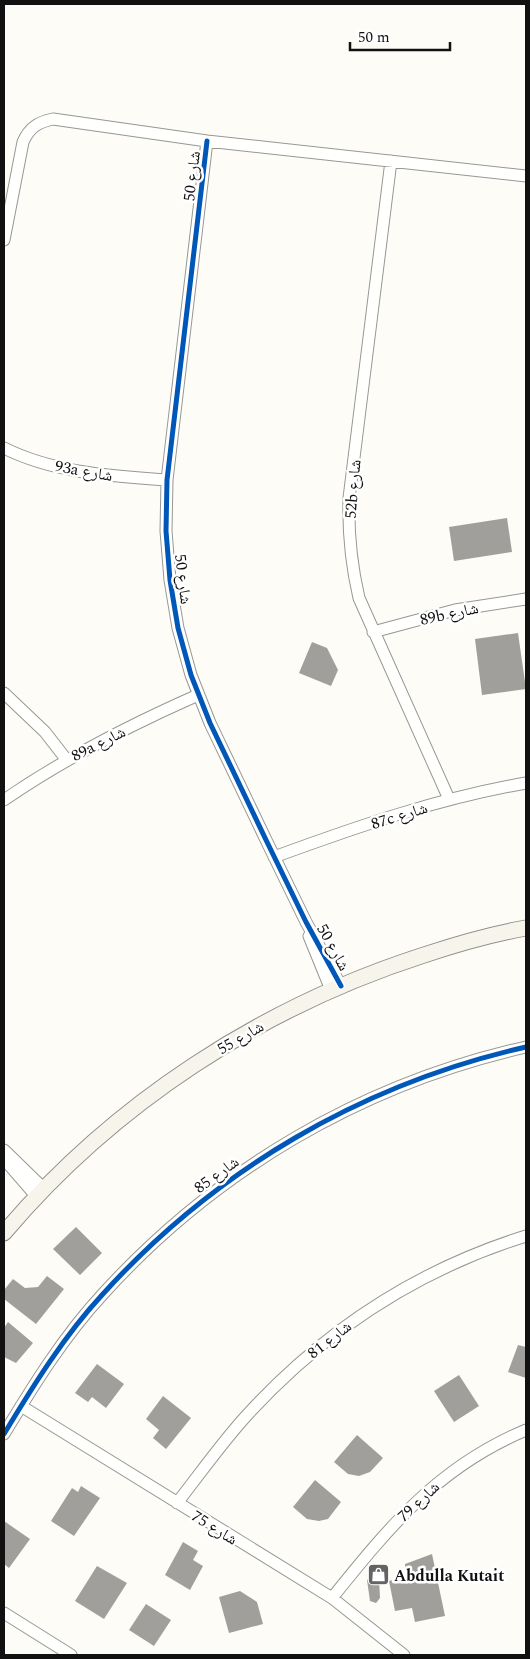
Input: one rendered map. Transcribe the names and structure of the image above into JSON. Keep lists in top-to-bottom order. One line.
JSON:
{"streets":{"street":["شارع 50","93a شارع","52b شارع","89b شارع","89a شارع","87c شارع","شارع 55","شارع 85","شارع 81","شارع 79","شارع 75"]},"crossings":[["شارع 50","93a شارع"],["شارع 50","89a شارع"],["شارع 50","87c شارع"],["شارع 50","شارع 55"],["52b شارع","89b شارع"],["52b شارع","87c شارع"],["شارع 85","شارع 75"],["شارع 81","شارع 75"],["شارع 79","شارع 75"]],"places":{"shop":["Abdulla Kutait"]},"scale_bar":"50 m"}
